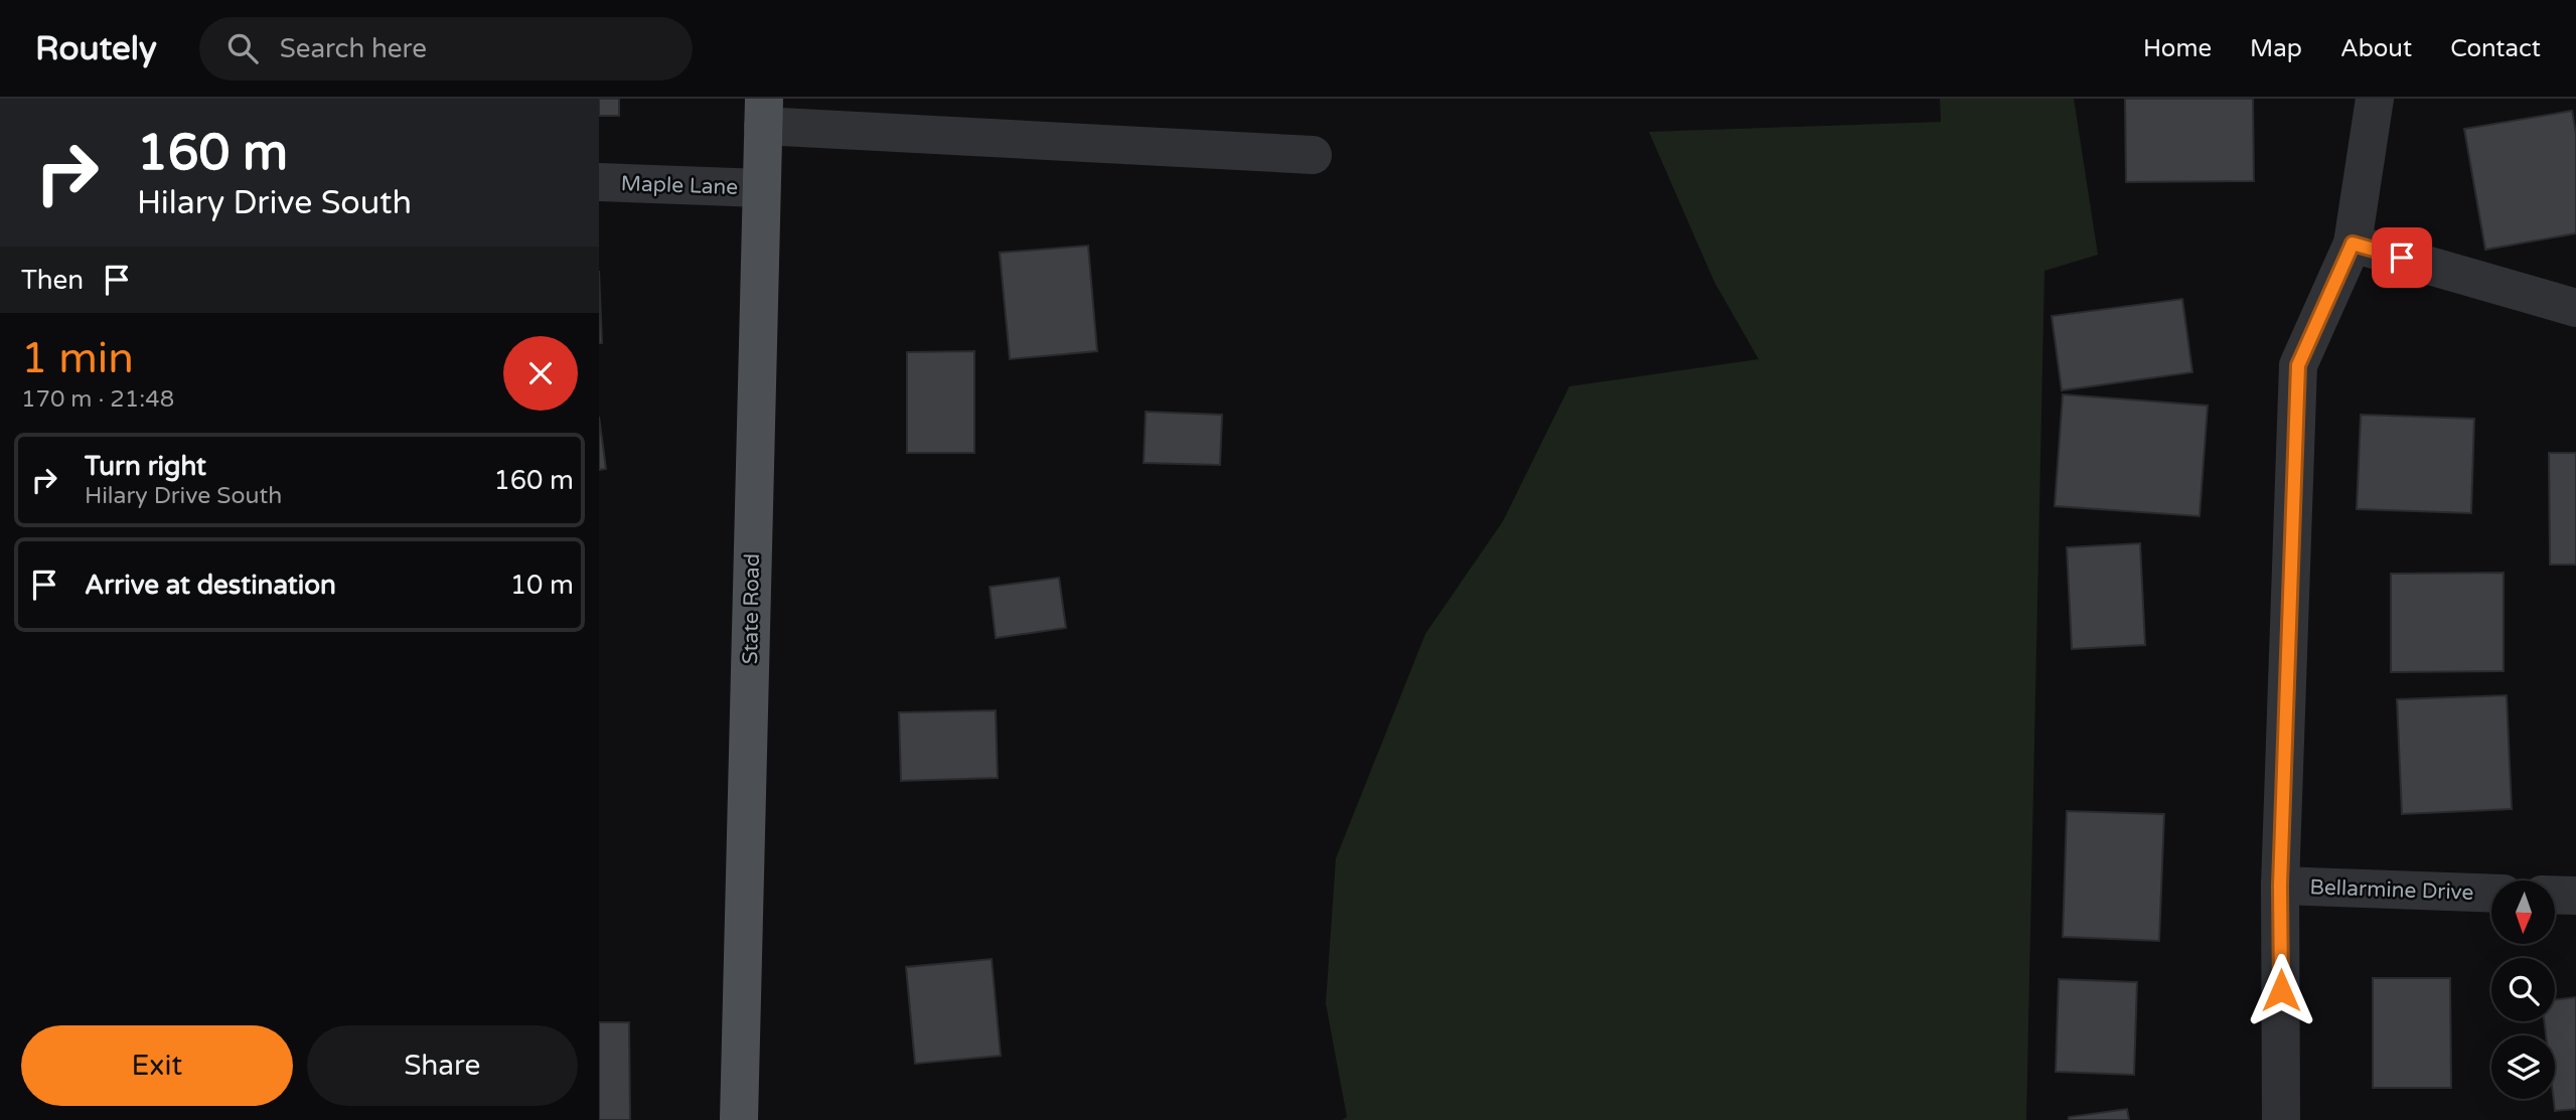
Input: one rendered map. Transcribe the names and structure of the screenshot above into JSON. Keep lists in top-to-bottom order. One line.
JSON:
{"streets":{"main road":["State Road"],"street":["Maple Lane","Bellarmine Drive"]},"crossings":[["Maple Lane","State Road"]],"north":"bottom","page":{"header":"Routely","search":"Search here","nav":["Home","Map","About","Contact"],"turn":["160 m","Hilary Drive South"],"then":"Then","heading":["1 min","170 m · 21:48"],"list":[{"name":"Turn right","note":"Hilary Drive South","value":"160 m"},{"name":"Arrive at destination","value":"10 m"}],"buttons":["Exit","Share"]}}
